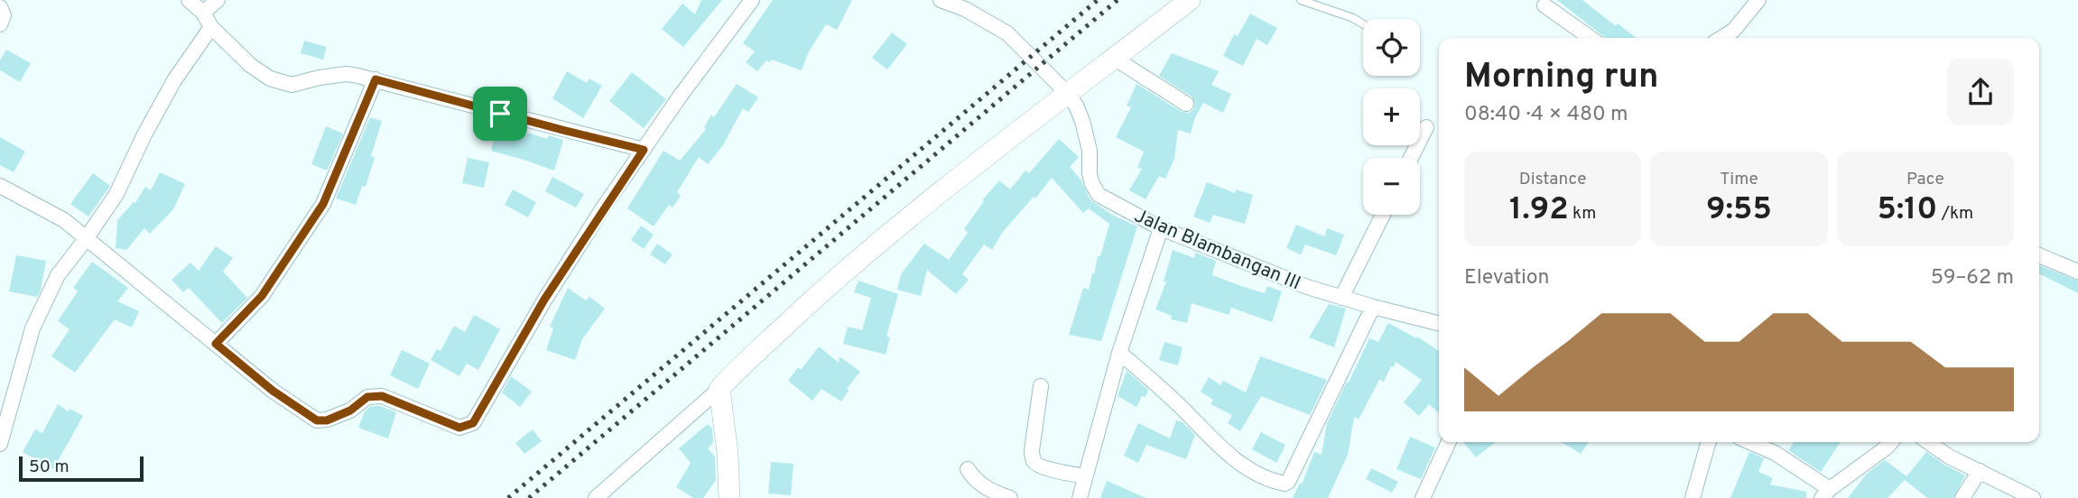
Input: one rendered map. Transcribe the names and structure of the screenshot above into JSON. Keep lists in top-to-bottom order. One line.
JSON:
{"streets":{"street":["Jalan Blambangan III"]},"scale_bar":"50 m","page":{"map_buttons":["+","−"],"heading":["Morning run","08:40 · 4 × 480 m"],"stats":[["Distance","1.92 km"],["Time","9:55"],["Pace","5:10 /km"]],"chart":["Elevation","59–62 m"],"scale":"50 m"}}
